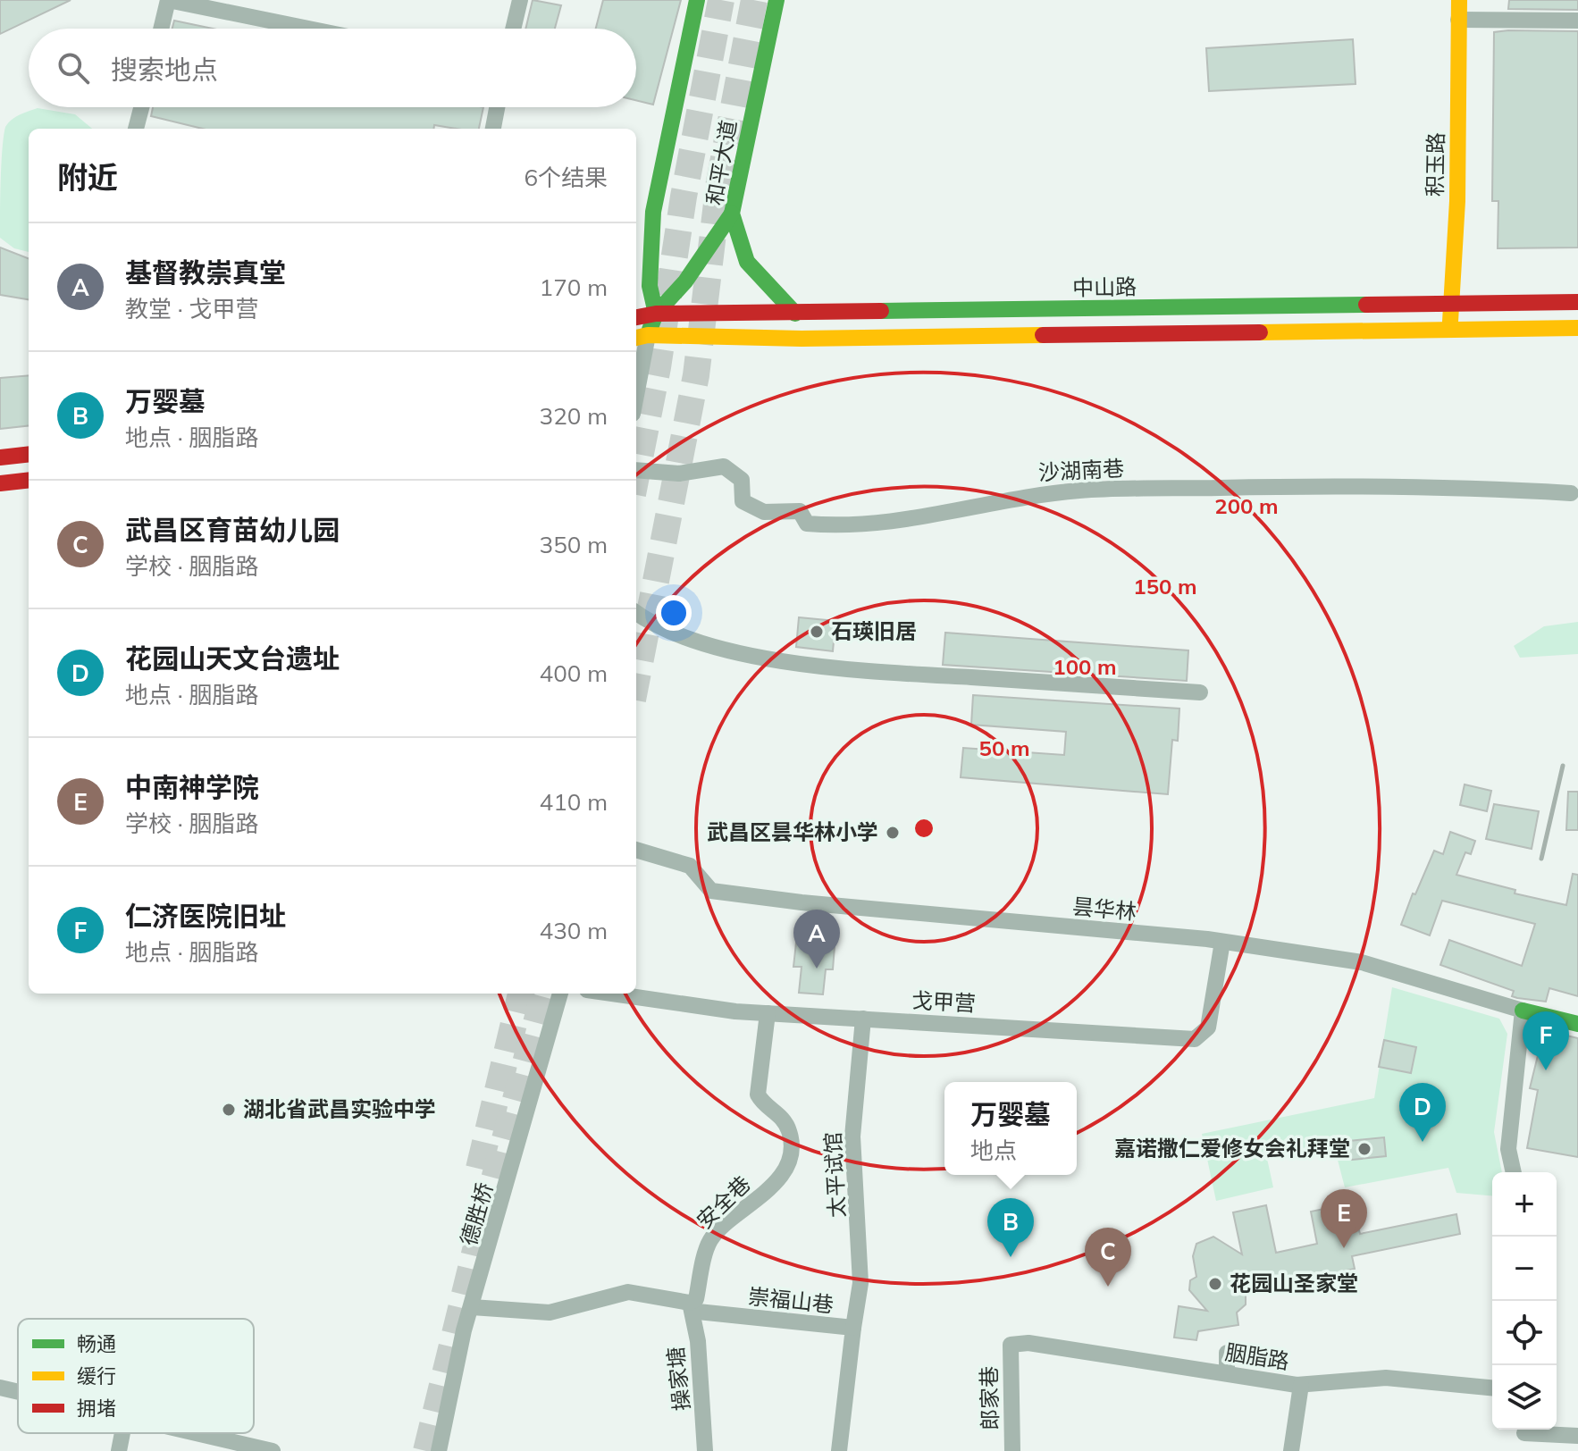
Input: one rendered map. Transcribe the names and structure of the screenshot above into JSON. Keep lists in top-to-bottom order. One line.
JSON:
{"streets":{"main road":["和平大道","积玉路","中山路","昙华林"],"street":["沙湖南巷","戈甲营","太平试馆","安全巷","德胜桥","崇福山巷","胭脂路","操家塘","郎家巷"]},"crossings":[["和平大道","中山路"],["积玉路","中山路"],["昙华林","戈甲营"],["戈甲营","太平试馆"],["戈甲营","安全巷"],["太平试馆","崇福山巷"],["安全巷","崇福山巷"],["安全巷","操家塘"],["崇福山巷","操家塘"],["胭脂路","郎家巷"]],"places":["石瑛旧居","武昌区昙华林小学","湖北省武昌实验中学","嘉诺撒仁爱修女会礼拜堂","花园山圣家堂"],"legend":["畅通","缓行","拥堵"],"page":{"search":"搜索地点","heading":["附近","6个结果"],"list":[{"mark":"A","name":"基督教崇真堂","note":"教堂 · 戈甲营","value":"170 m"},{"mark":"B","name":"万婴墓","note":"地点 · 胭脂路","value":"320 m"},{"mark":"C","name":"武昌区育苗幼儿园","note":"学校 · 胭脂路","value":"350 m"},{"mark":"D","name":"花园山天文台遗址","note":"地点 · 胭脂路","value":"400 m"},{"mark":"E","name":"中南神学院","note":"学校 · 胭脂路","value":"410 m"},{"mark":"F","name":"仁济医院旧址","note":"地点 · 胭脂路","value":"430 m"}],"pins":["A","F","D","E","B","C"],"popup":["万婴墓","地点"],"map_buttons":["+","−"]},"rings":["200 m","150 m","100 m","50 m"]}
